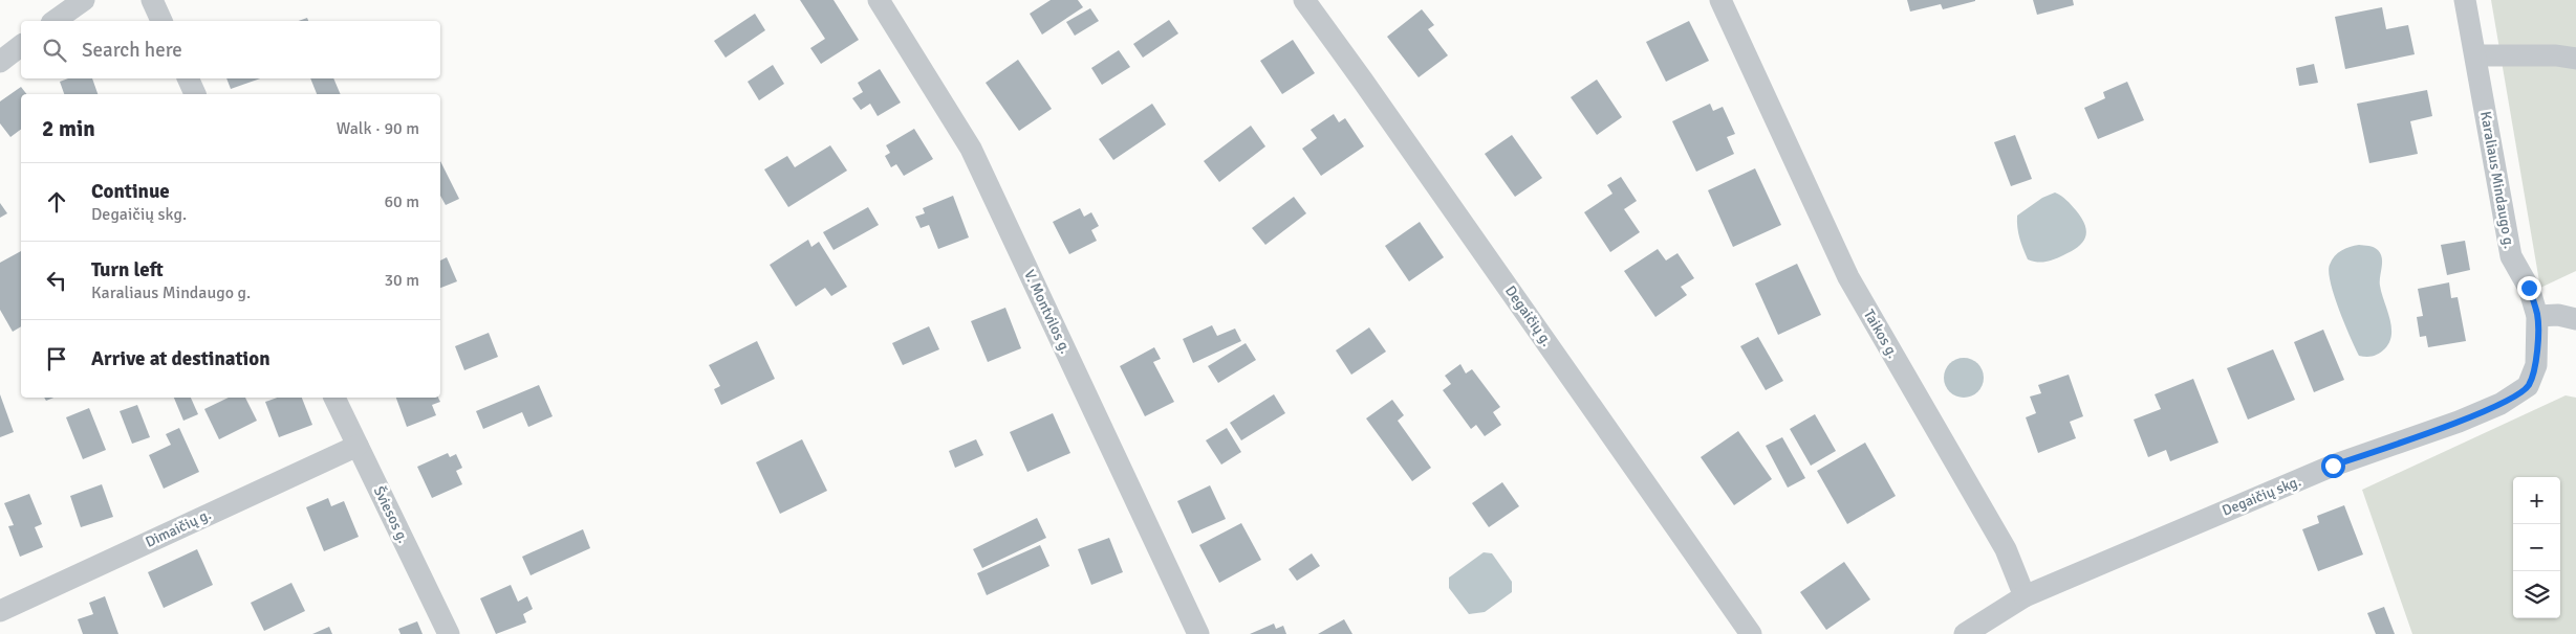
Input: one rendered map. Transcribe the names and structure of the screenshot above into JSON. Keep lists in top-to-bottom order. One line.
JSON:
{"streets":{"street":["Karaliaus Mindaugo g.","V. Montvilos g.","Degaičių g.","Taikos g.","Degaičių skg.","Šviesos g.","Dimaičių g."]},"crossings":[["Karaliaus Mindaugo g.","Degaičių skg."],["Taikos g.","Degaičių skg."],["Šviesos g.","Dimaičių g."]],"page":{"search":"Search here","heading":["2 min","Walk · 90 m"],"list":[["Continue","Degaičių skg.","60 m"],["Turn left","Karaliaus Mindaugo g.","30 m"],"Arrive at destination"],"map_buttons":["+","−"]}}
